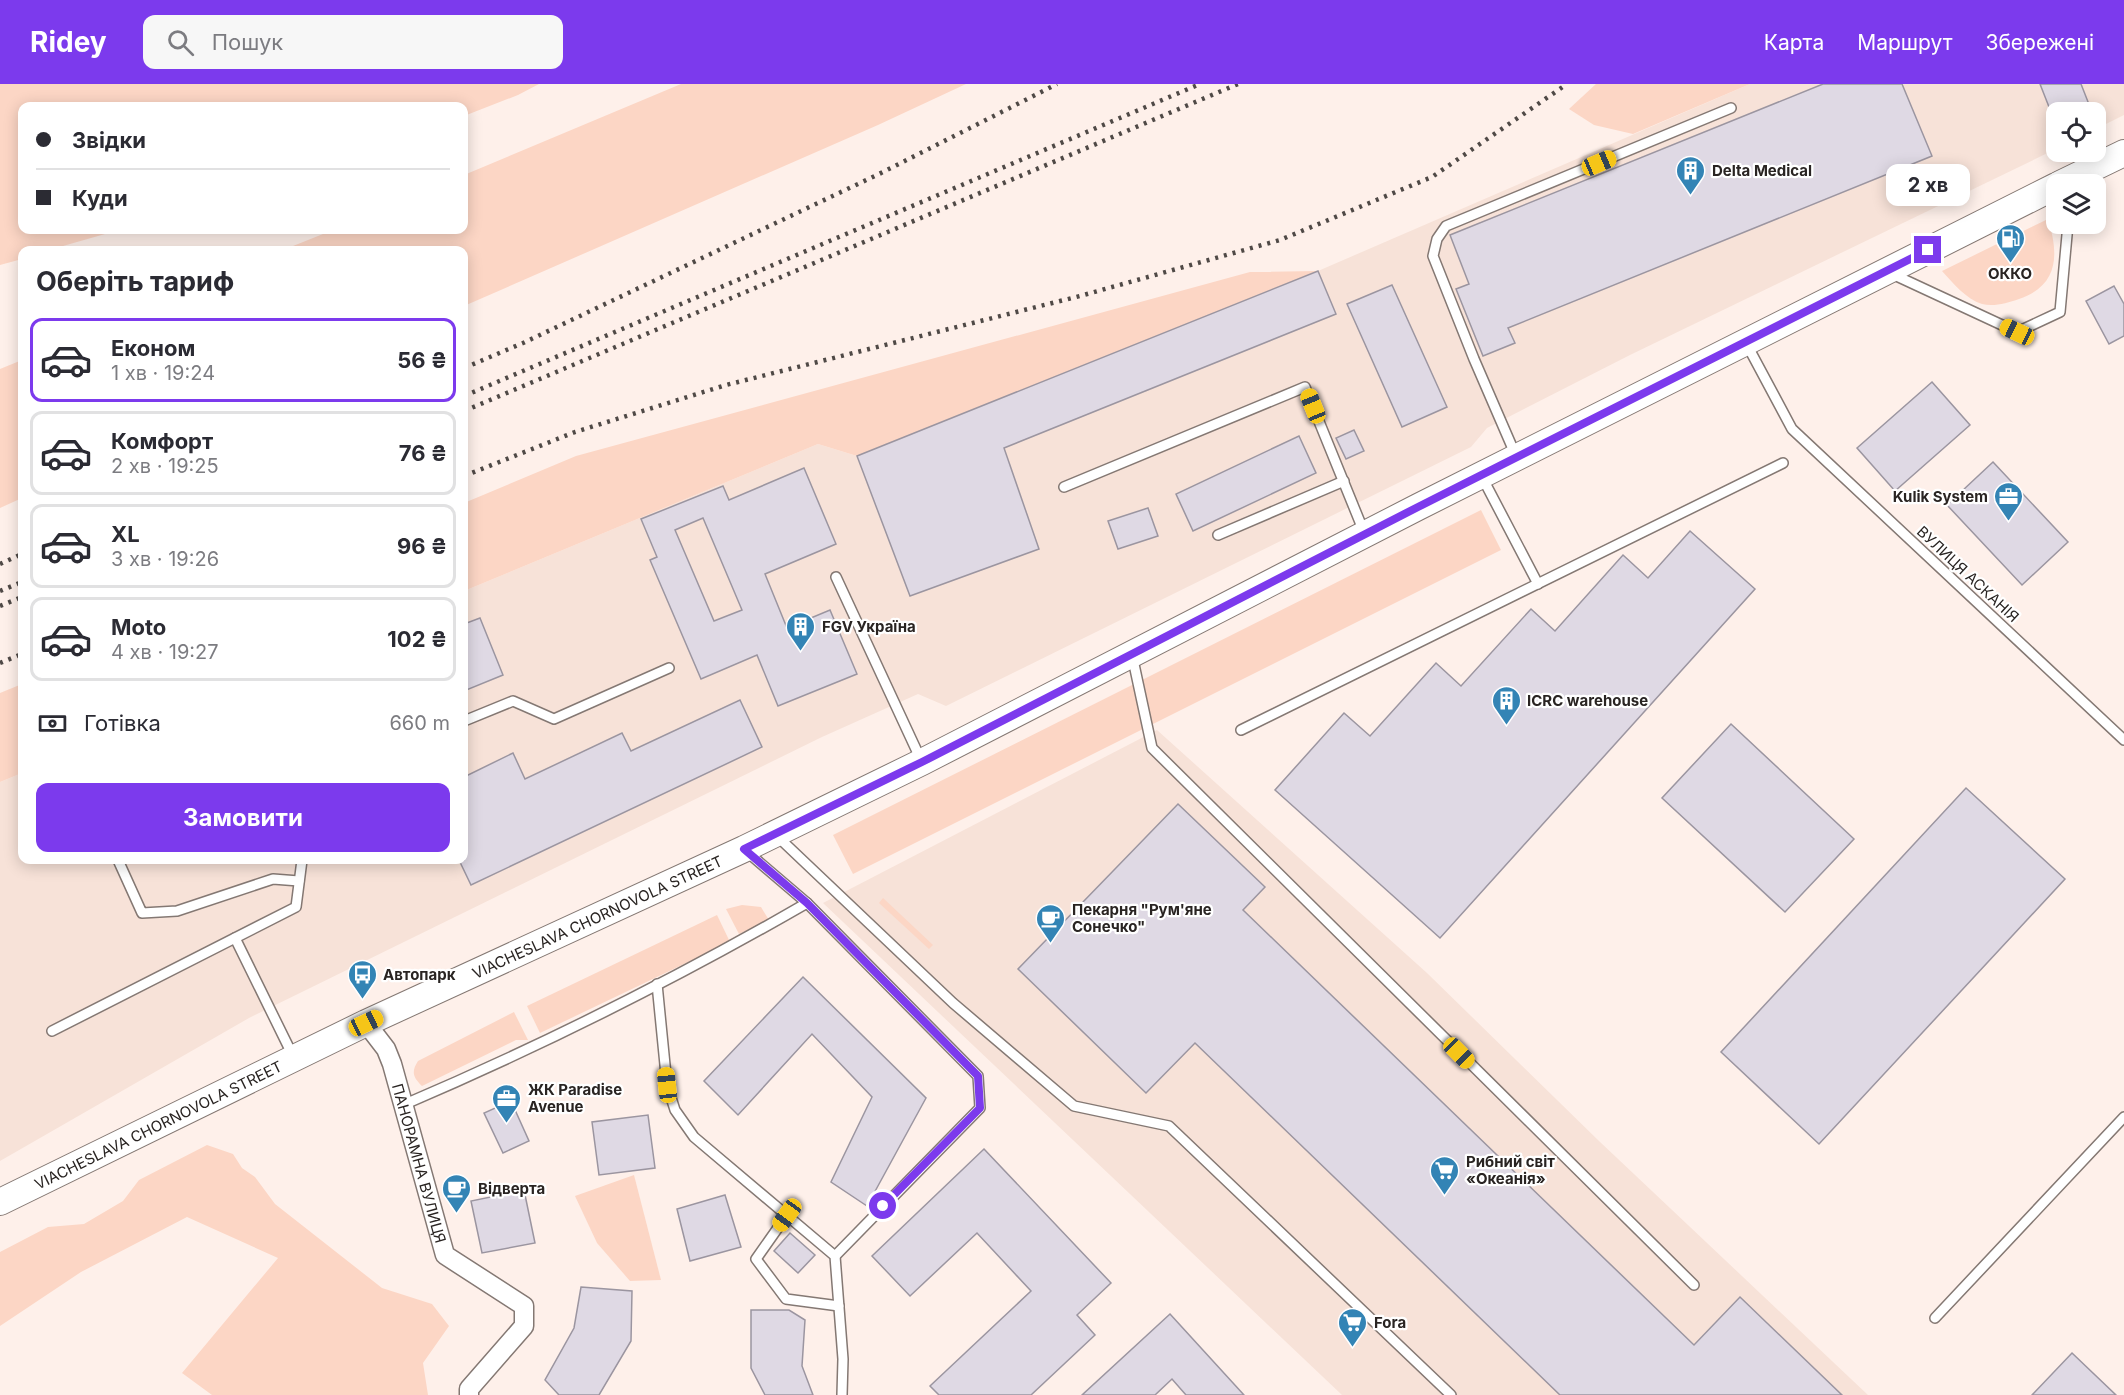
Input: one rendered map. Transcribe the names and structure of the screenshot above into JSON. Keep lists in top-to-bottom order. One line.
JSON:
{"streets":{"main road":["VIACHESLAVA CHORNOVOLA STREET"],"street":["ПАНОРАМНА ВУЛИЦЯ"],"lane":["ВУЛИЦЯ АСКАНІЯ"]},"crossings":[["ВУЛИЦЯ АСКАНІЯ","VIACHESLAVA CHORNOVOLA STREET"],["VIACHESLAVA CHORNOVOLA STREET","ПАНОРАМНА ВУЛИЦЯ"]],"places":{"building":["Delta Medical","FGV Україна","ICRC warehouse"],"fuel station":["ОККО"],"office":["Kulik System","ЖК Paradise Avenue"],"cafe":["Пекарня \"Рум'яне Сонечко\"","Відверта"],"bus stop":["Автопарк"],"supermarket":["Рибний світ «Океанія»","Fora"]},"page":{"header":"Ridey","search":"Пошук","nav":["Карта","Маршрут","Збережені"],"banner":["Звідки","Куди"],"bubble":"2 хв","heading":"Оберіть тариф","list":[{"name":"Економ","note":"1 хв · 19:24","value":"56 ₴"},{"name":"Комфорт","note":"2 хв · 19:25","value":"76 ₴"},{"name":"XL","note":"3 хв · 19:26","value":"96 ₴"},{"name":"Moto","note":"4 хв · 19:27","value":"102 ₴"}],"pay":["Готівка","660 m"],"buttons":"Замовити"}}
